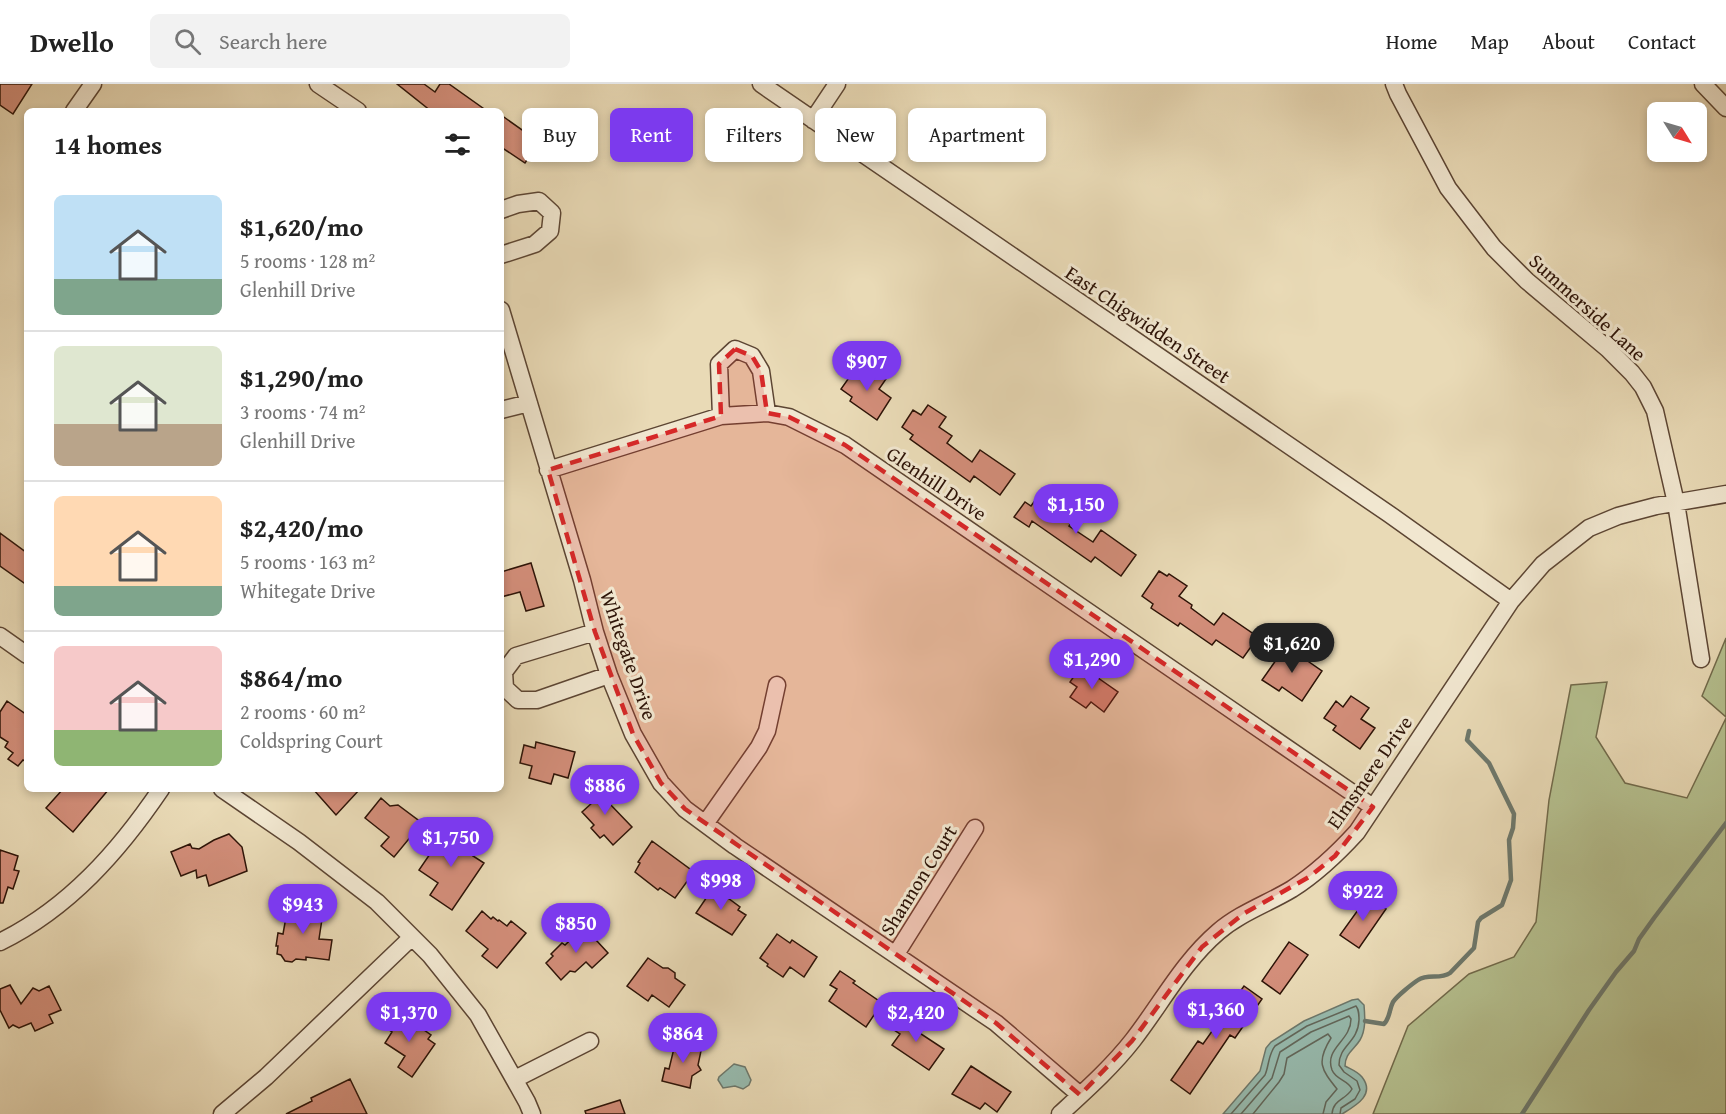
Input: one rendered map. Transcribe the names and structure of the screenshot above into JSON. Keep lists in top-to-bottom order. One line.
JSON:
{"streets":{"street":["Summerside Lane","East Chigwidden Street","Glenhill Drive","Whitegate Drive","Elmsmere Drive","Shannon Court"]},"crossings":[["Summerside Lane","Elmsmere Drive"],["East Chigwidden Street","Elmsmere Drive"],["Glenhill Drive","Whitegate Drive"],["Glenhill Drive","Elmsmere Drive"],["Whitegate Drive","Elmsmere Drive"],["Whitegate Drive","Shannon Court"]],"north":"bottom right","page":{"header":"Dwello","search":"Search here","nav":["Home","Map","About","Contact"],"chip":["Buy","Rent","Filters","New","Apartment"],"heading":"14 homes","list":[{"name":"$1,620/mo","note":"5 rooms · 128 m² · Glenhill Drive"},{"name":"$1,290/mo","note":"3 rooms · 74 m² · Glenhill Drive"},{"name":"$2,420/mo","note":"5 rooms · 163 m² · Whitegate Drive"},{"name":"$864/mo","note":"2 rooms · 60 m² · Coldspring Court"}],"price":["$907","$1,150","$1,620","$1,290","$886","$1,750","$998","$922","$943","$850","$1,360","$1,370","$2,420","$864"]}}
